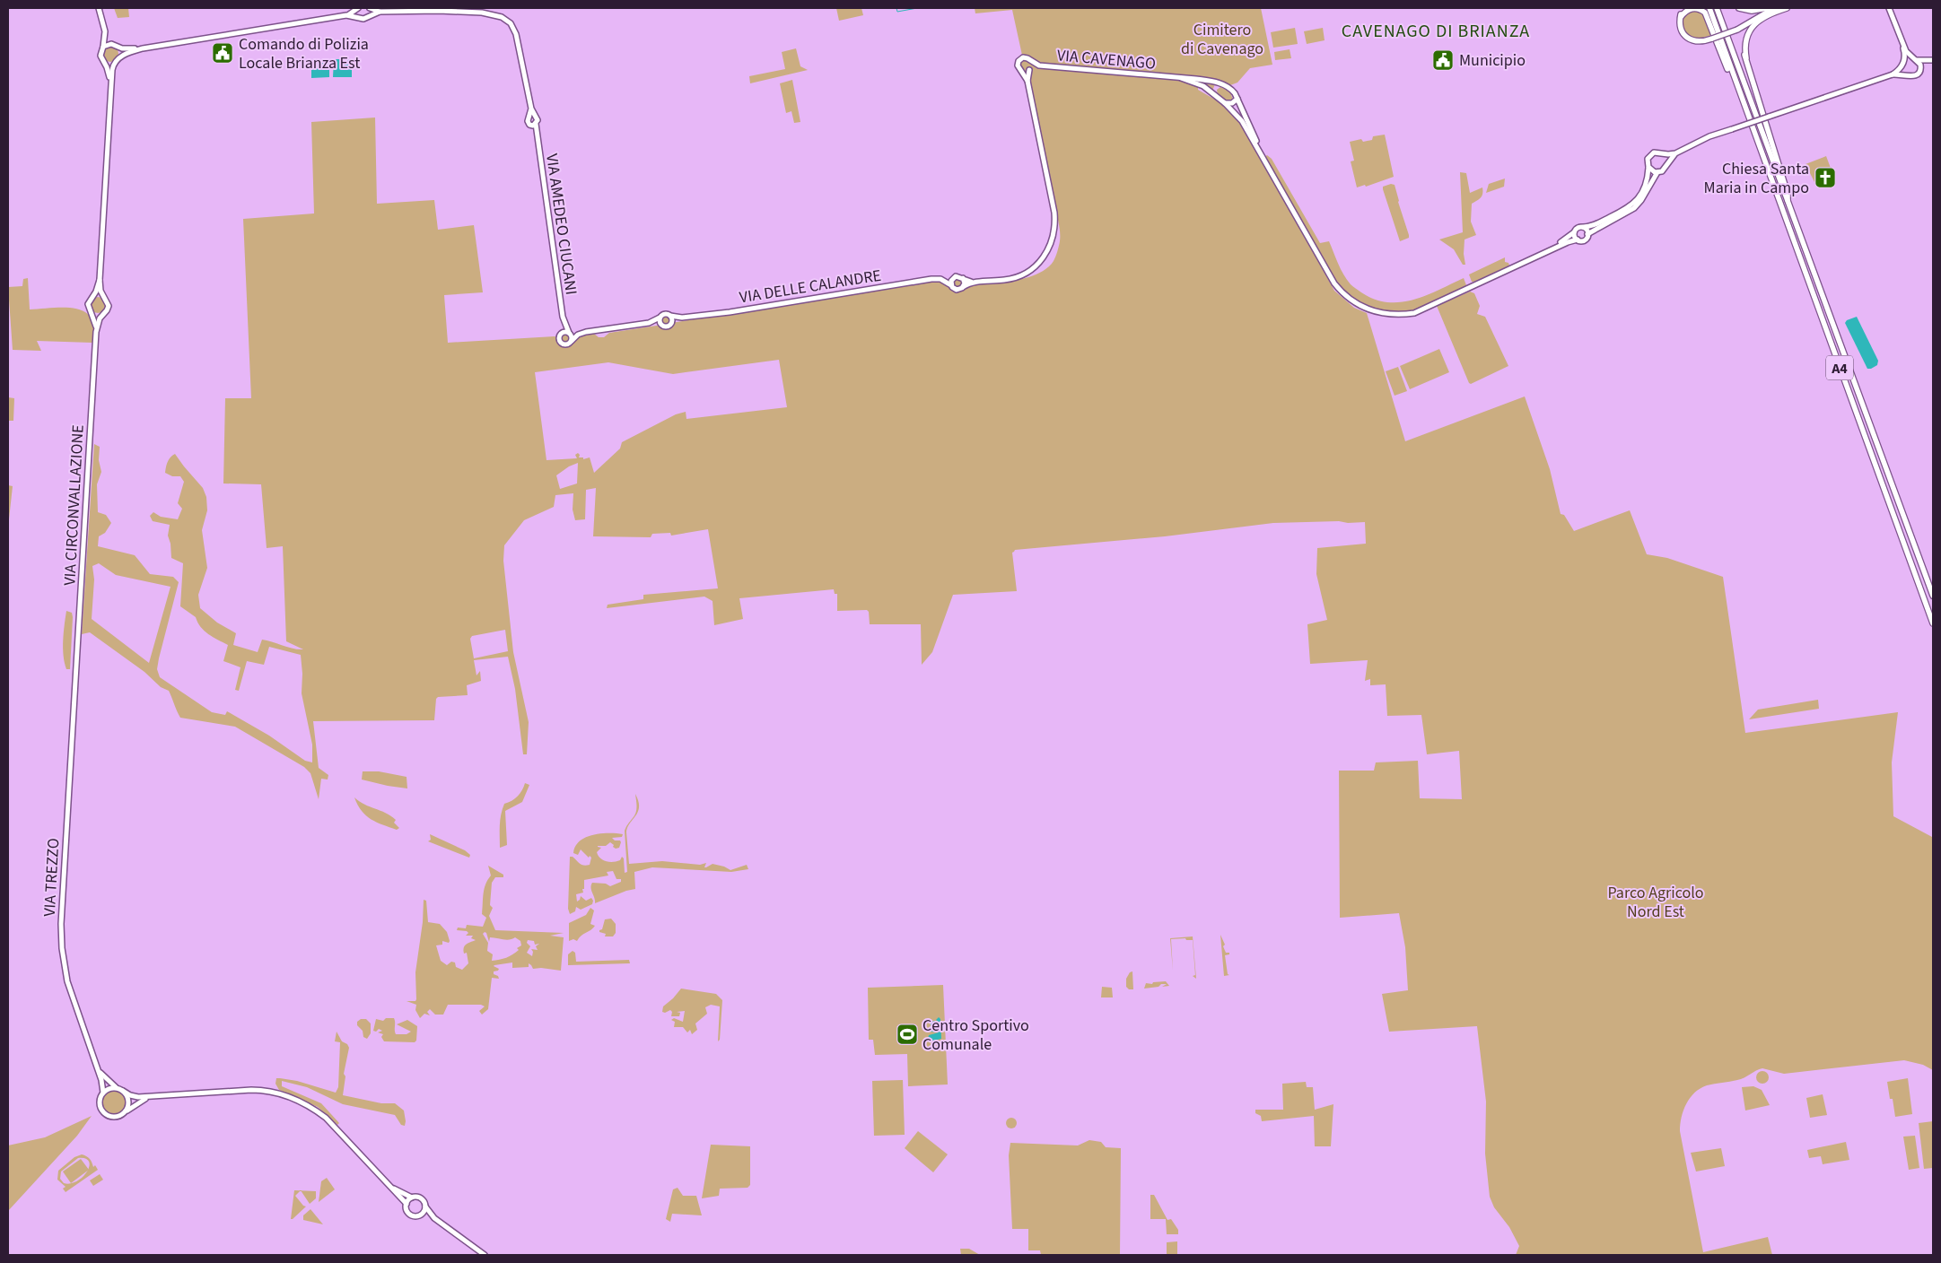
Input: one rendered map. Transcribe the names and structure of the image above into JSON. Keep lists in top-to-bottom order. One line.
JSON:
{"streets":{"highway":["A4"],"main road":["VIA CAVENAGO","VIA AMEDEO CIUCANI","VIA DELLE CALANDRE","VIA CIRCONVALLAZIONE","VIA TREZZO"]},"crossings":[["VIA AMEDEO CIUCANI","VIA DELLE CALANDRE"],["VIA CIRCONVALLAZIONE","VIA TREZZO"]],"districts":["CAVENAGO DI BRIANZA"],"parks":["Cimitero di Cavenago","Parco Agricolo Nord Est"],"places":{"public building":["Comando di Polizia Locale Brianza Est","Municipio"],"church":["Chiesa Santa Maria in Campo"],"sports":["Centro Sportivo Comunale"]}}
